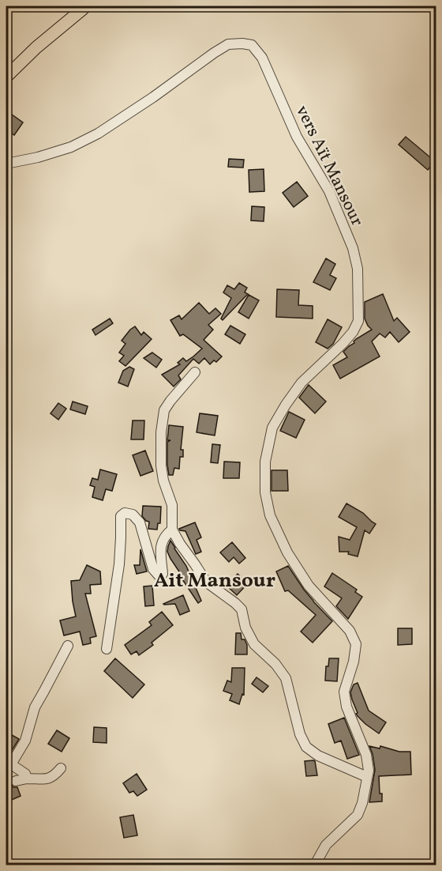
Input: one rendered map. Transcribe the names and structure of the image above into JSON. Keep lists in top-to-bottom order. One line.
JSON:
{"streets":{"street":["vers Aït Mansour"]},"districts":["Ait Mansour"]}
